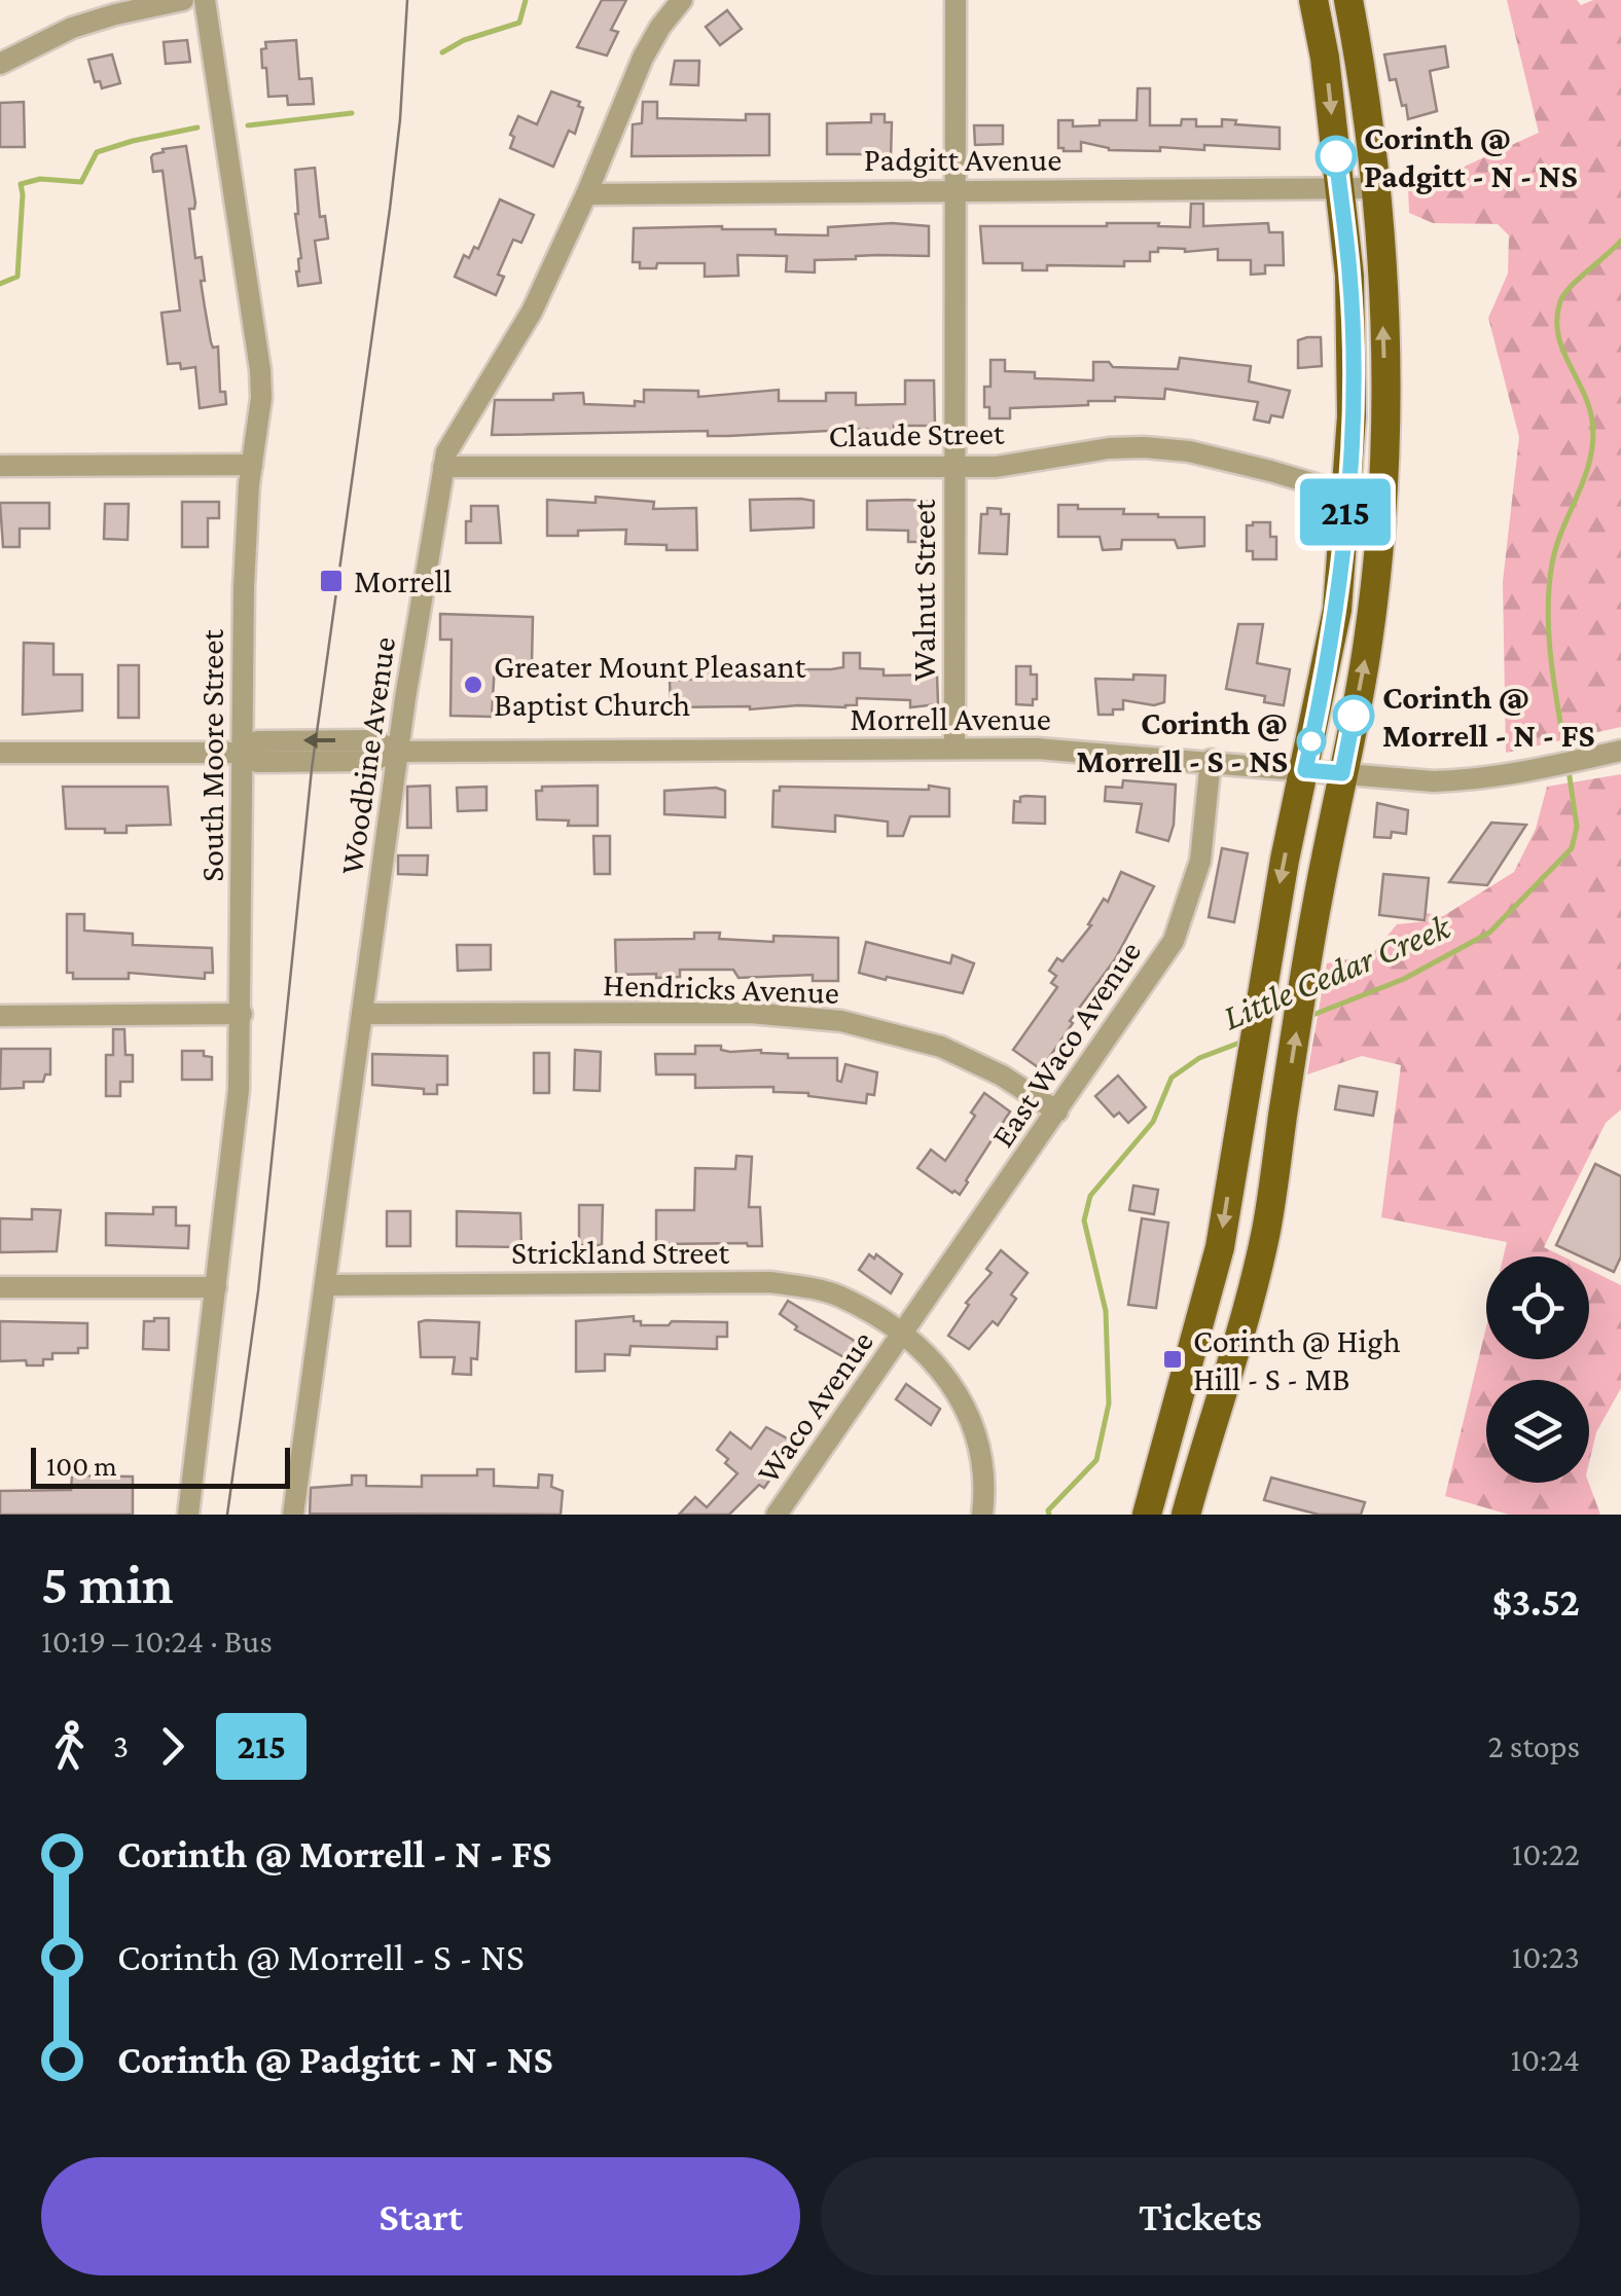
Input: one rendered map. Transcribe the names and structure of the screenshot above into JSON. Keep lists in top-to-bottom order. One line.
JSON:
{"streets":{"street":["Padgitt Avenue","Claude Street","Walnut Street","Morrell Avenue","South Moore Street","Woodbine Avenue","Hendricks Avenue","East Waco Avenue","Strickland Street","Waco Avenue"]},"crossings":[["Padgitt Avenue","Walnut Street"],["Padgitt Avenue","Woodbine Avenue"],["Claude Street","Walnut Street"],["Claude Street","Woodbine Avenue"],["Walnut Street","Morrell Avenue"],["Morrell Avenue","South Moore Street"],["Morrell Avenue","Woodbine Avenue"],["Morrell Avenue","East Waco Avenue"],["Woodbine Avenue","Hendricks Avenue"],["Woodbine Avenue","Strickland Street"],["Hendricks Avenue","East Waco Avenue"],["East Waco Avenue","Strickland Street"],["East Waco Avenue","Waco Avenue"],["Strickland Street","Waco Avenue"]],"water":["Little Cedar Creek"],"places":{"other":["Corinth @ Padgitt - N - NS","Greater Mount Pleasant Baptist Church","Corinth @ Morrell - N - FS","Corinth @ Morrell - S - NS"],"transit":["Morrell","Corinth @ High Hill - S - MB"]},"lines":["bus line 215"],"scale_bar":"100 m","page":{"on_map":"215","scale":"100 m","heading":["5 min","10:19 – 10:24 · Bus","$3.52"],"legs":["3","215","2 stops"],"list":[{"name":"Corinth @ Morrell - N - FS","value":"10:22"},{"name":"Corinth @ Morrell - S - NS","value":"10:23"},{"name":"Corinth @ Padgitt - N - NS","value":"10:24"}],"buttons":["Start","Tickets"]}}
